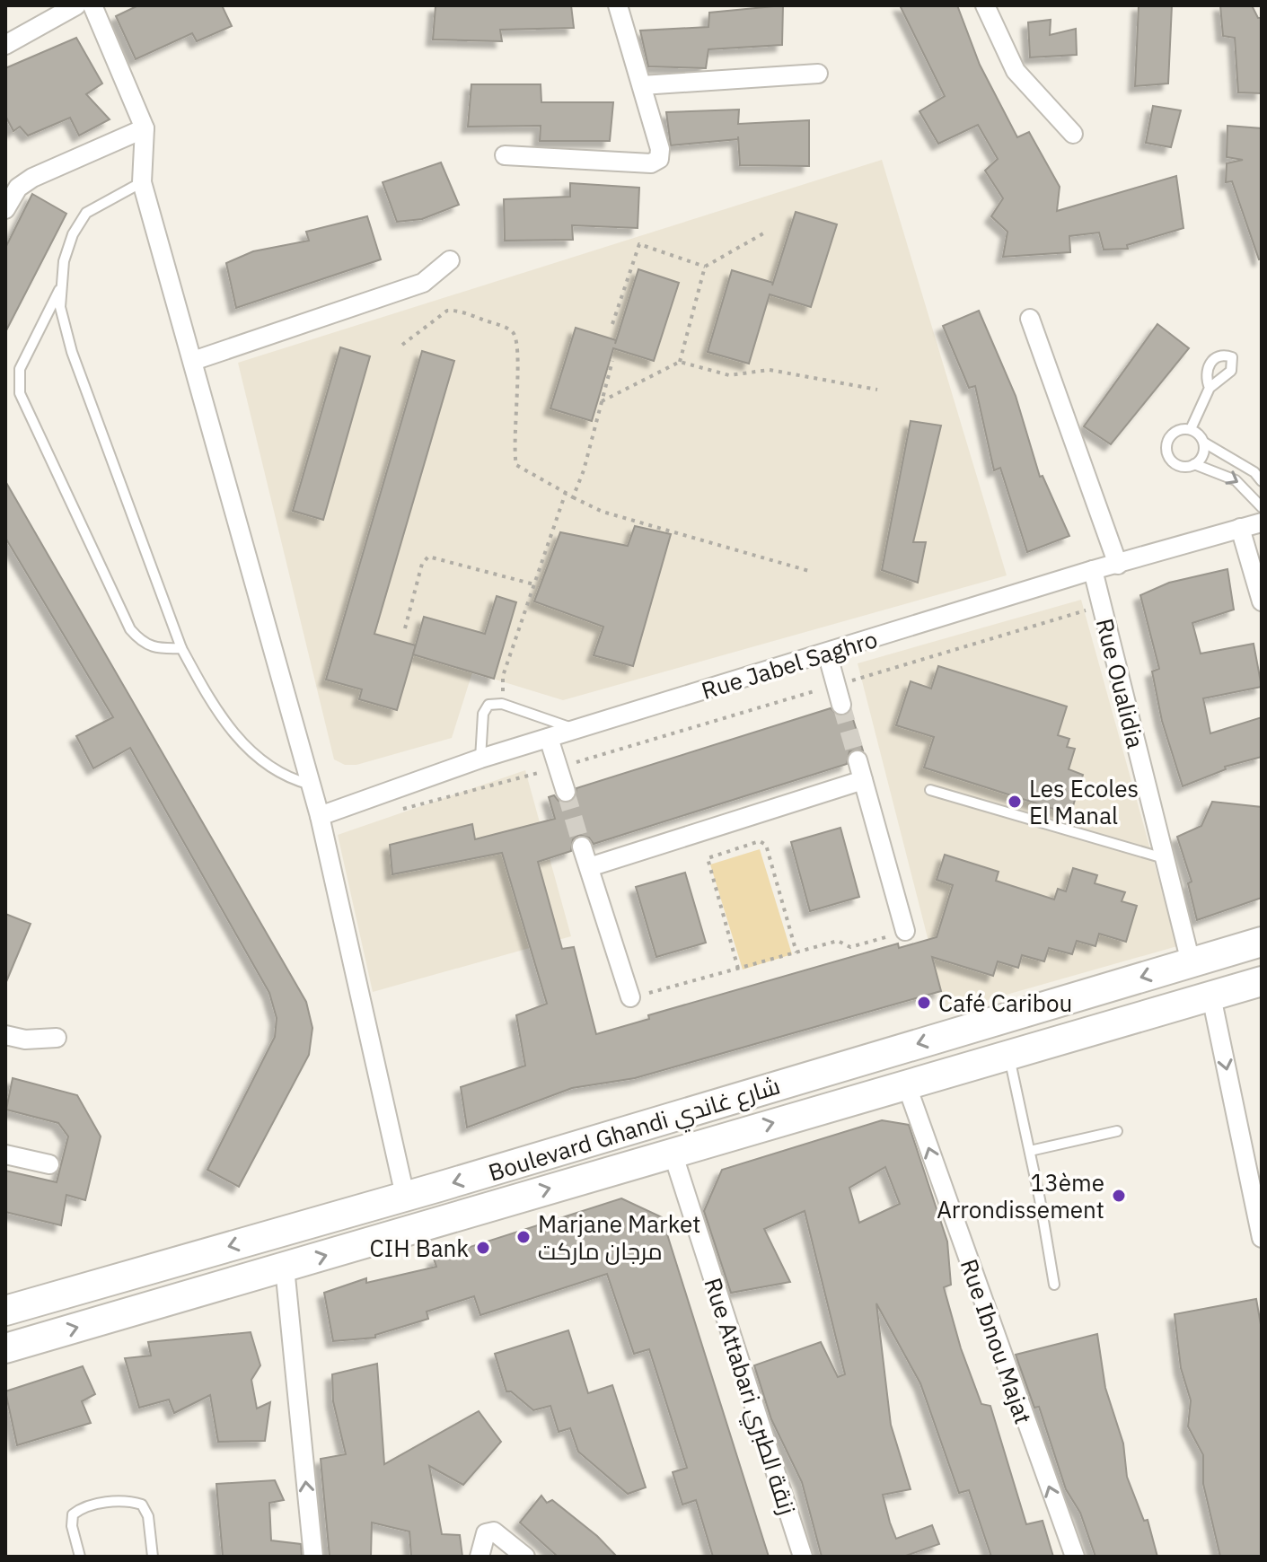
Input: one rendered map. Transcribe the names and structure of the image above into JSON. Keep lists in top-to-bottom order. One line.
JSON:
{"streets":{"main road":["Boulevard Ghandi شارع غاندي"],"street":["Rue Jabel Saghro","Rue Oualidia","Rue Ibnou Majat","Rue Attabari زنقة الطبري"]},"crossings":[["Rue Jabel Saghro","Rue Oualidia"],["Rue Oualidia","Boulevard Ghandi شارع غاندي"],["Boulevard Ghandi شارع غاندي","Rue Ibnou Majat"],["Boulevard Ghandi شارع غاندي","Rue Attabari زنقة الطبري"]],"one_way":["Rue Ibnou Majat"],"places":["Les Ecoles El Manal","Café Caribou","13ème Arrondissement","Marjane Market مرجان ماركت","CIH Bank"]}
